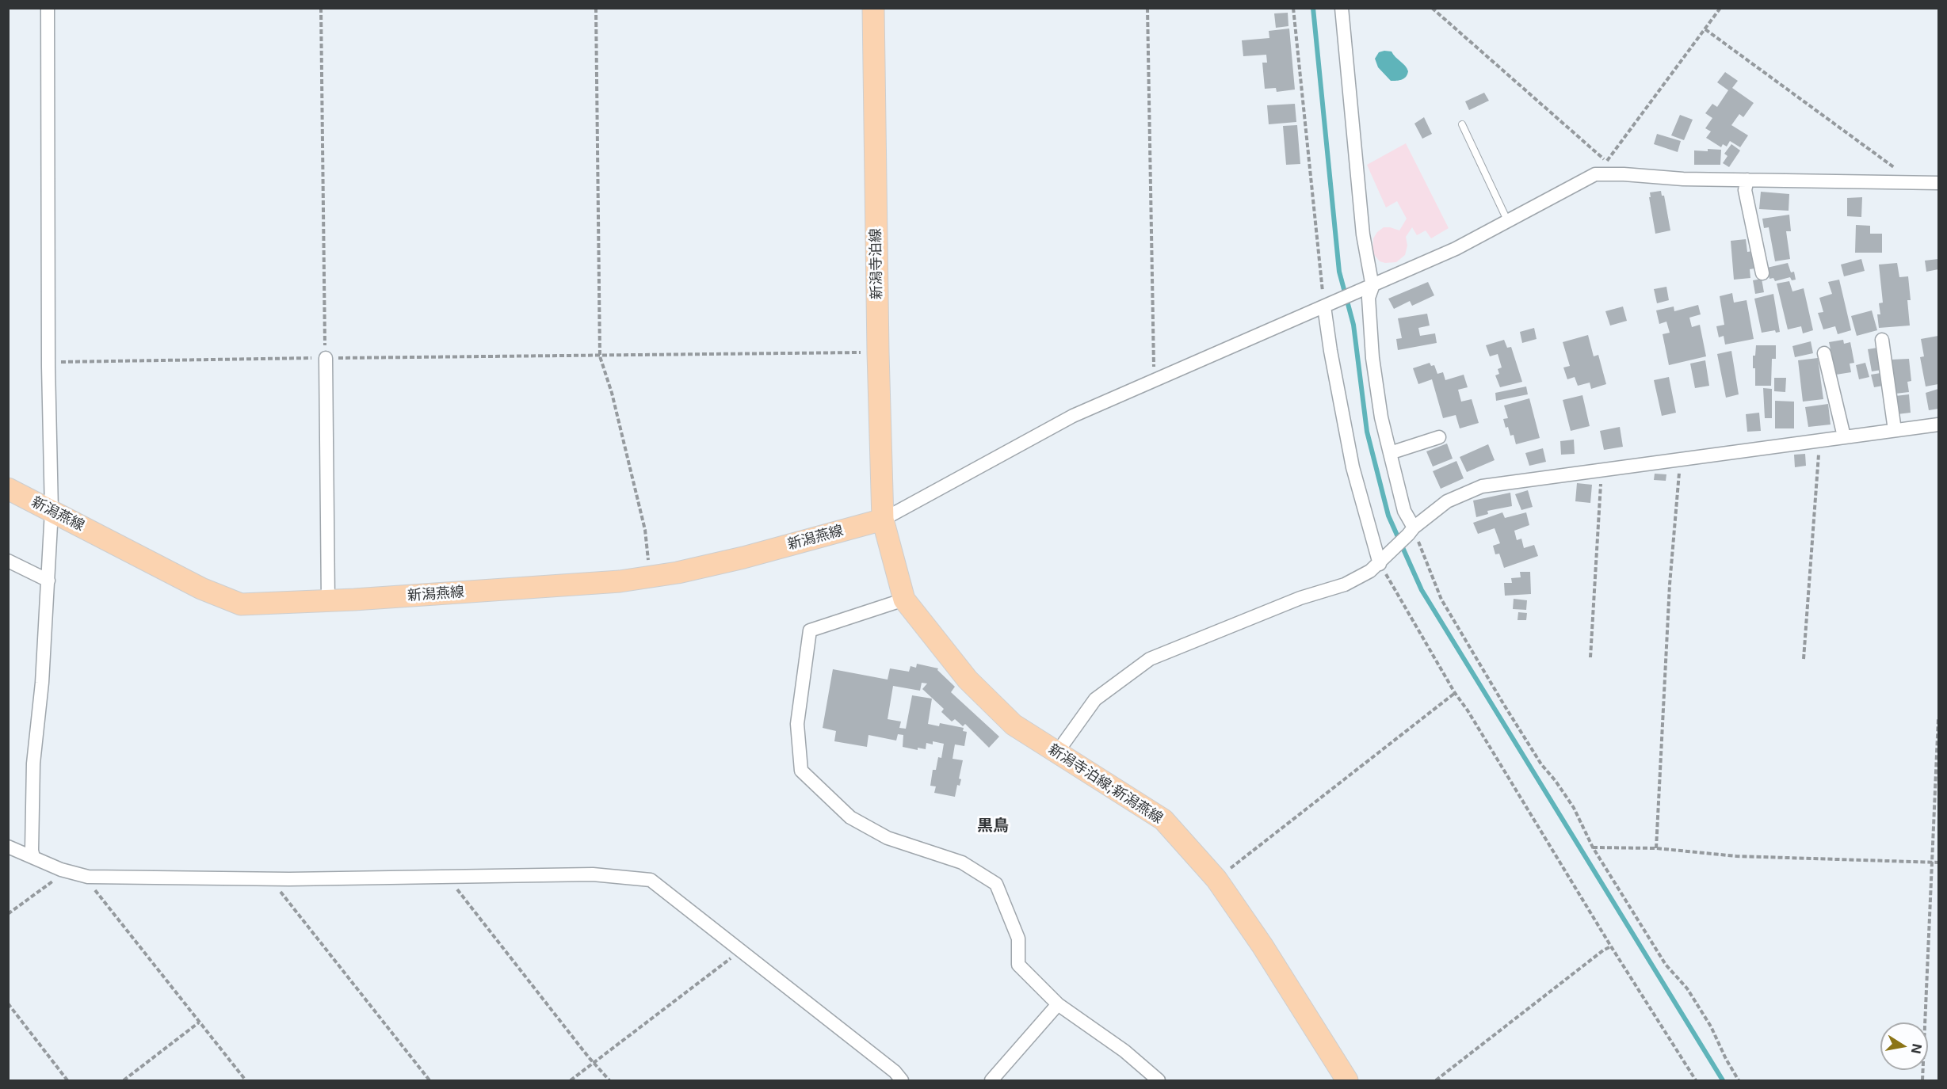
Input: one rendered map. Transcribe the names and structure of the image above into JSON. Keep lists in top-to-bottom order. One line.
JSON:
{"streets":{"main road":["新潟寺泊線","新潟燕線","新潟寺泊線;新潟燕線"]},"crossings":[["新潟寺泊線","新潟燕線"],["新潟寺泊線","新潟寺泊線;新潟燕線"],["新潟燕線","新潟寺泊線;新潟燕線"]],"districts":["黒鳥"],"north":"right"}
